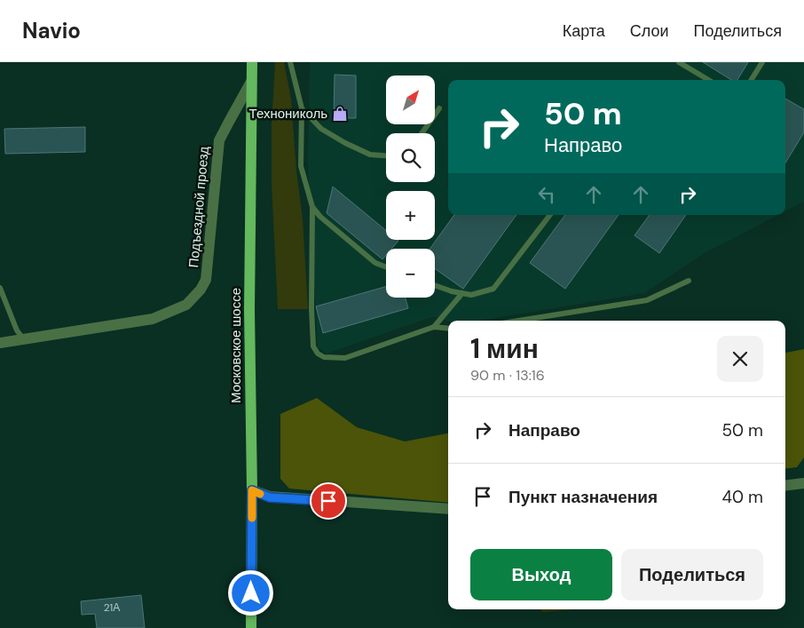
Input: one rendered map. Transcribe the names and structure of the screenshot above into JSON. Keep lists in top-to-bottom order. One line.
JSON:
{"streets":{"main road":["Московское шоссе"],"street":["Подъездной проезд"]},"crossings":[["Подъездной проезд","Московское шоссе"]],"places":{"shop":["Технониколь"]},"house_numbers":["21А"],"north":"top right","page":{"header":"Navio","nav":["Карта","Слои","Поделиться"],"map_buttons":["+","−"],"turn":["50 m","Направо"],"heading":["1 мин","90 m · 13:16"],"list":[{"name":"Направо","value":"50 m"},{"name":"Пункт назначения","value":"40 m"}],"buttons":["Выход","Поделиться"]}}
